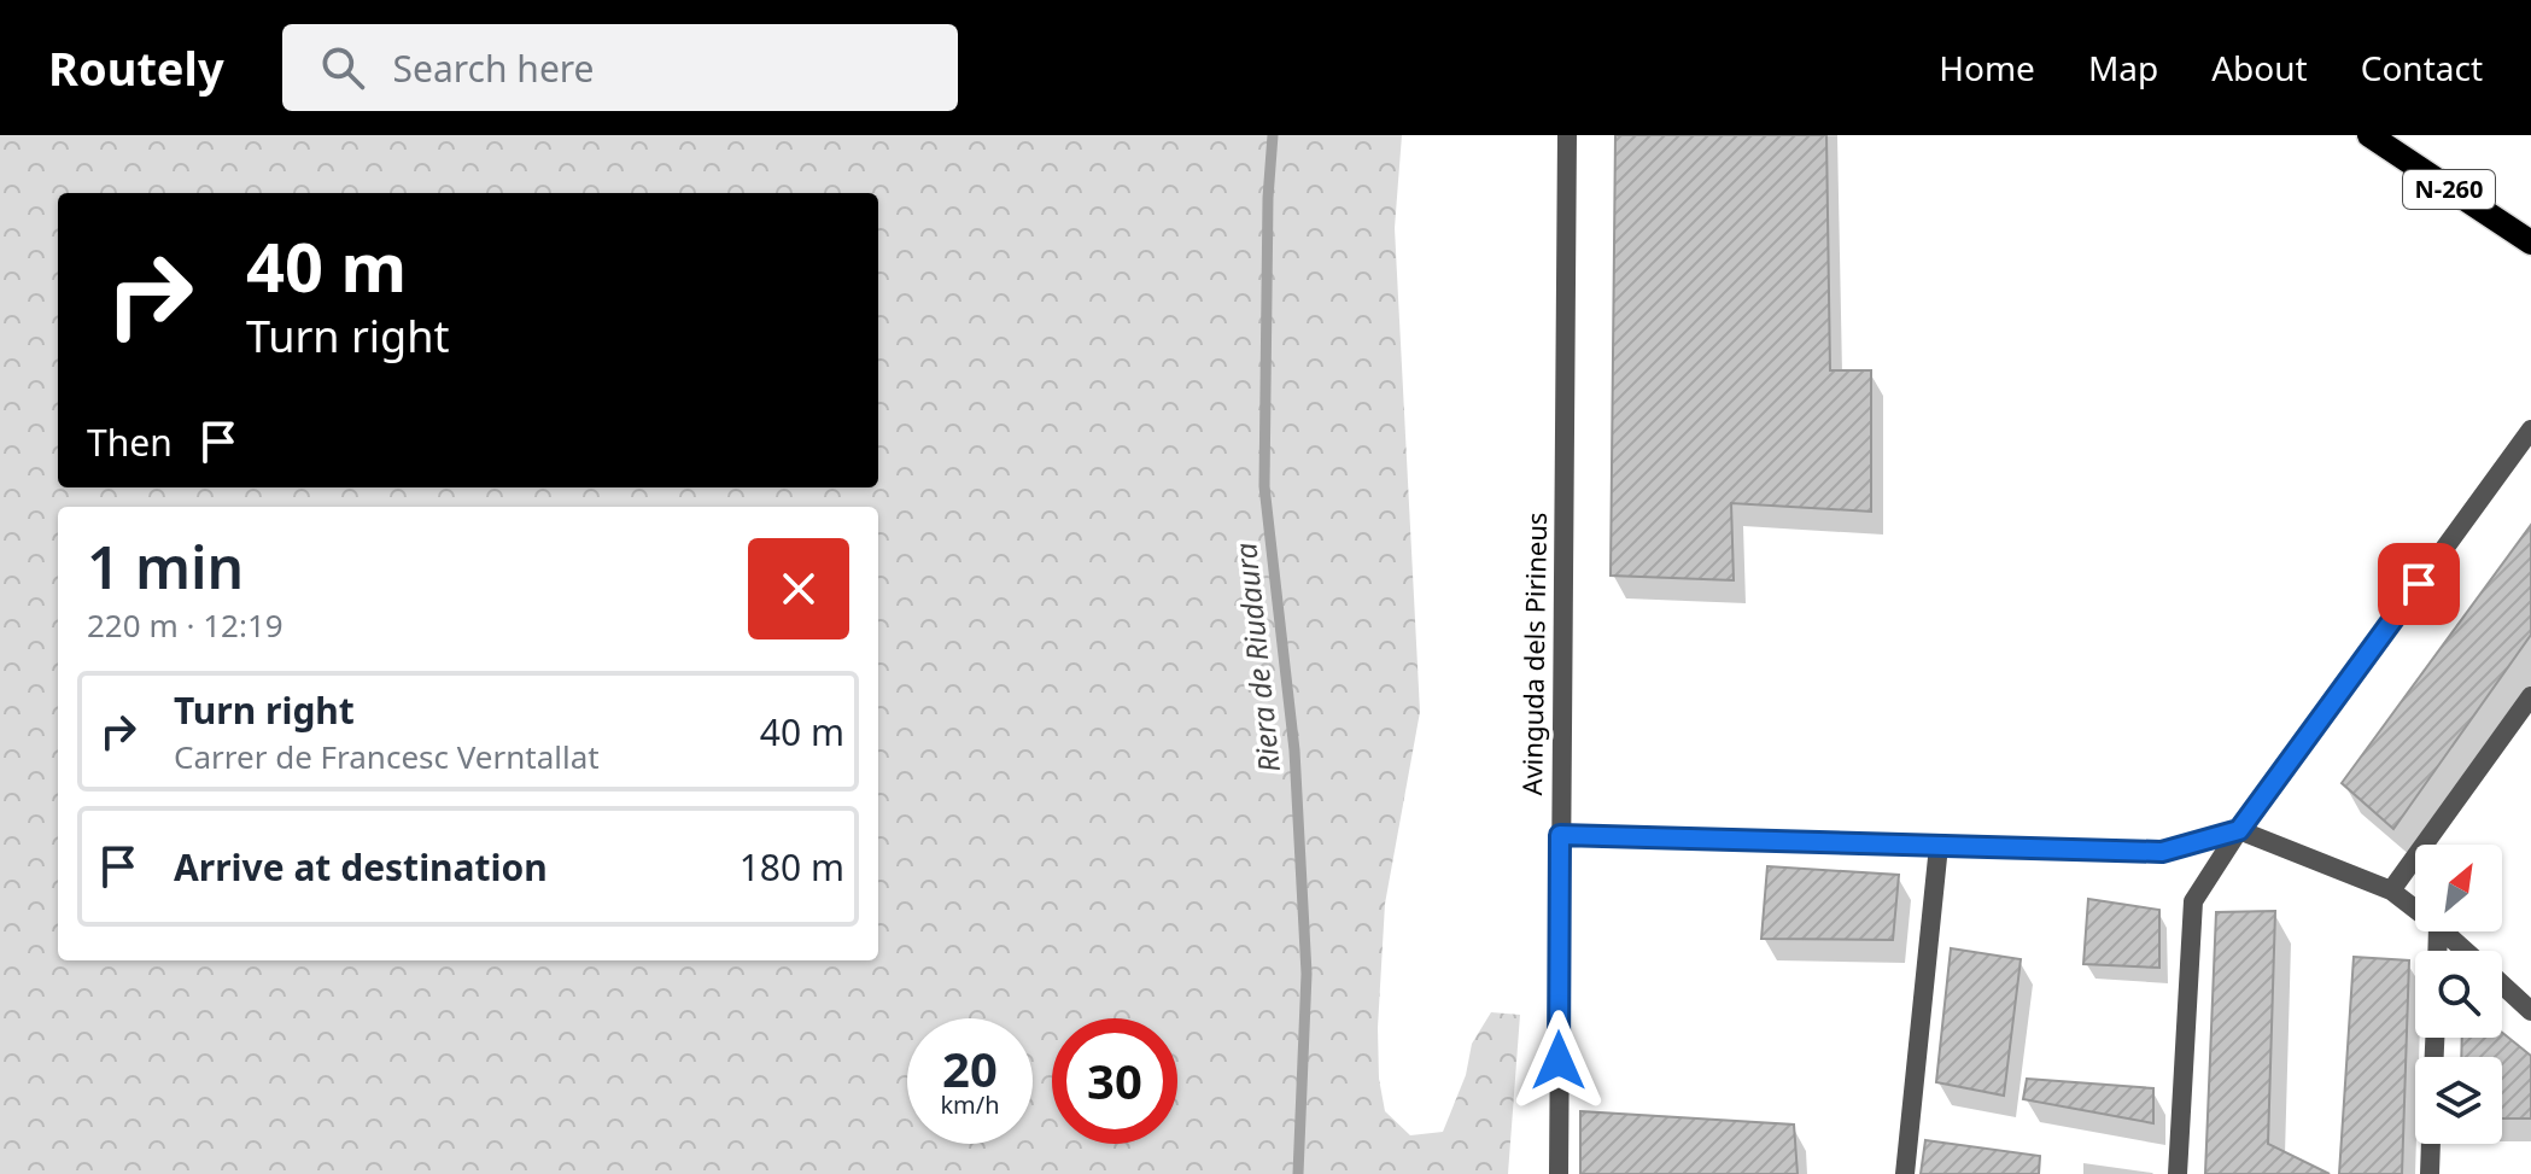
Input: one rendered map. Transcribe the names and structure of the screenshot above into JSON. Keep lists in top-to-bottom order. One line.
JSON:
{"streets":{"main road":["N-260"],"street":["Avinguda dels Pirineus"]},"water":["Riera de Riudaura"],"north":"top right","page":{"header":"Routely","search":"Search here","nav":["Home","Map","About","Contact"],"turn":["40 m","Turn right"],"then":"Then","heading":["1 min","220 m · 12:19"],"list":[{"name":"Turn right","note":"Carrer de Francesc Verntallat","value":"40 m"},{"name":"Arrive at destination","value":"180 m"}],"speed":"20 km/h","limit":"30"}}
